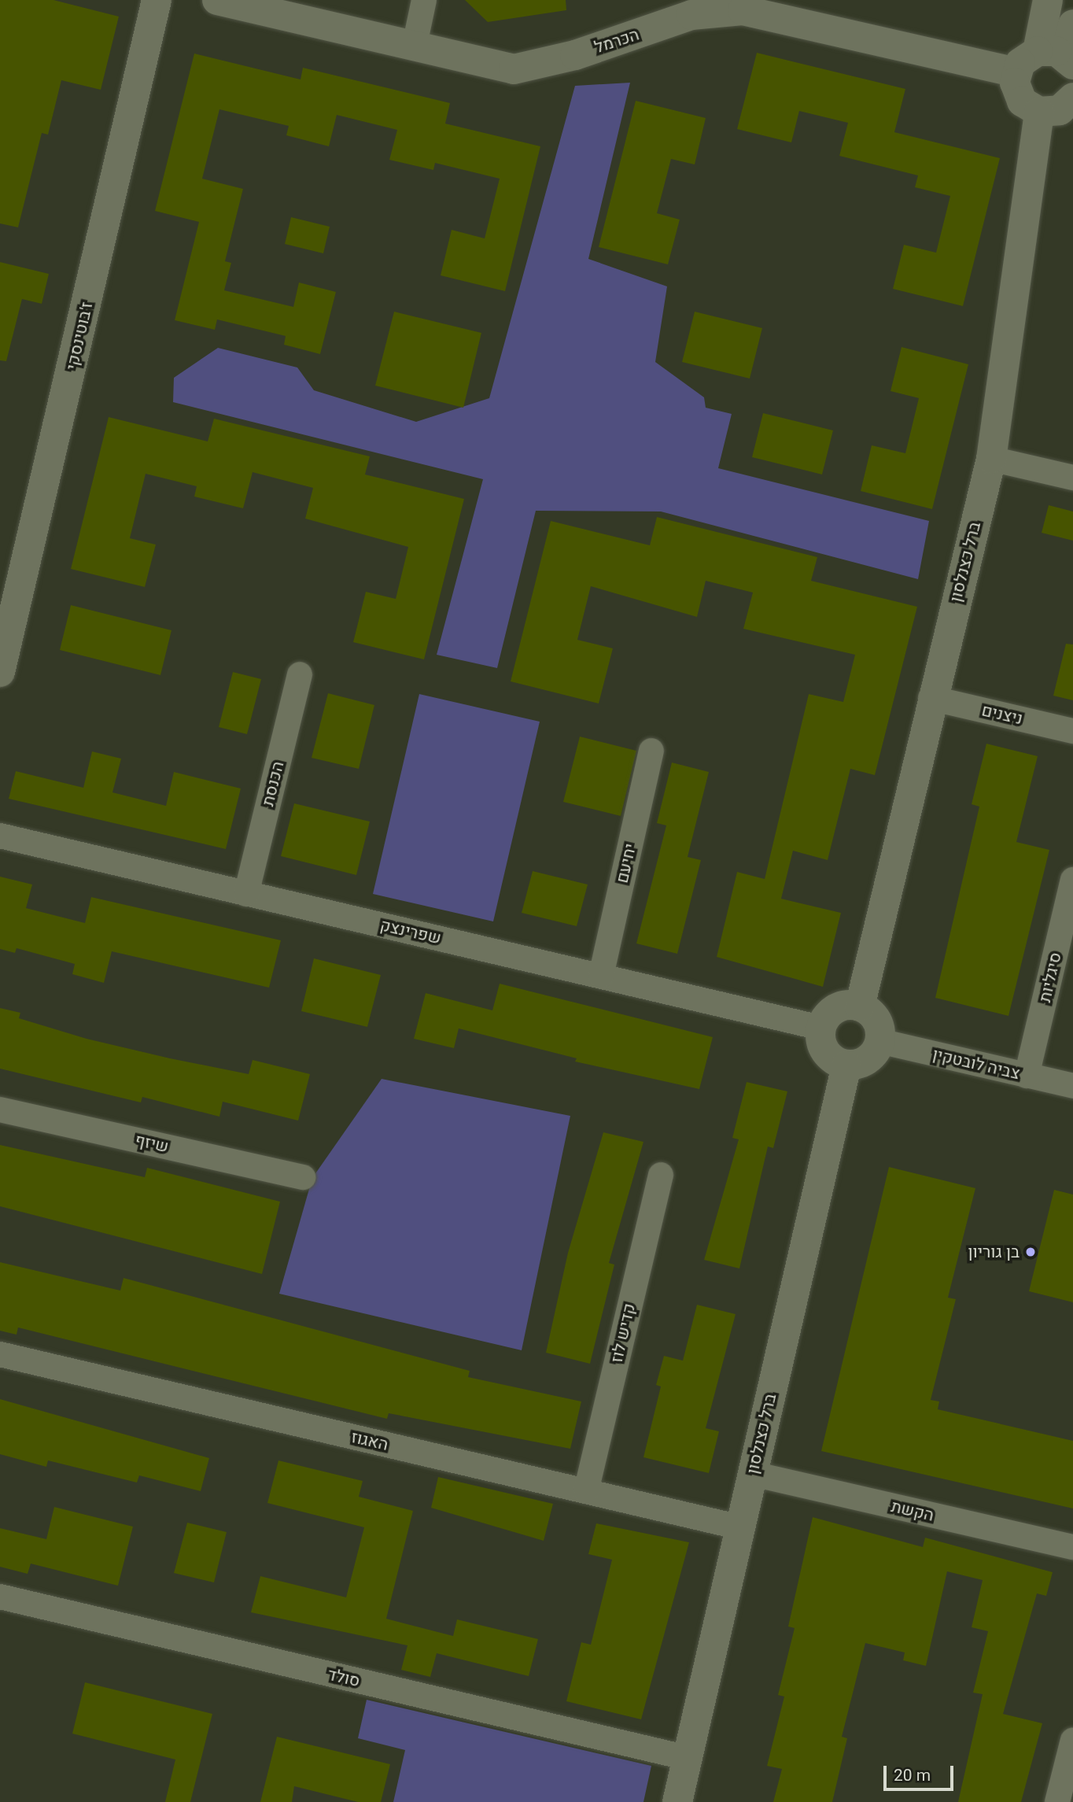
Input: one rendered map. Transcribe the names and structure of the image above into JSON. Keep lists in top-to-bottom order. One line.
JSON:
{"streets":{"street":["הכרמל","ז'בוטינסקי","ברל כצנלסון","ניצנים","הכנסת","יחיעם","שפרינצק","סיגליות","צביה לובטקין","שיזף","קדיש לוז","האגוז","הקשת","סולד"]},"crossings":[["ברל כצנלסון","ניצנים"],["ברל כצנלסון","שפרינצק"],["ברל כצנלסון","צביה לובטקין"],["ברל כצנלסון","האגוז"],["ברל כצנלסון","הקשת"],["ברל כצנלסון","סולד"],["הכנסת","שפרינצק"],["יחיעם","שפרינצק"],["שפרינצק","צביה לובטקין"],["סיגליות","צביה לובטקין"],["קדיש לוז","האגוז"]],"places":["בן גוריון"],"scale_bar":"20 m"}
